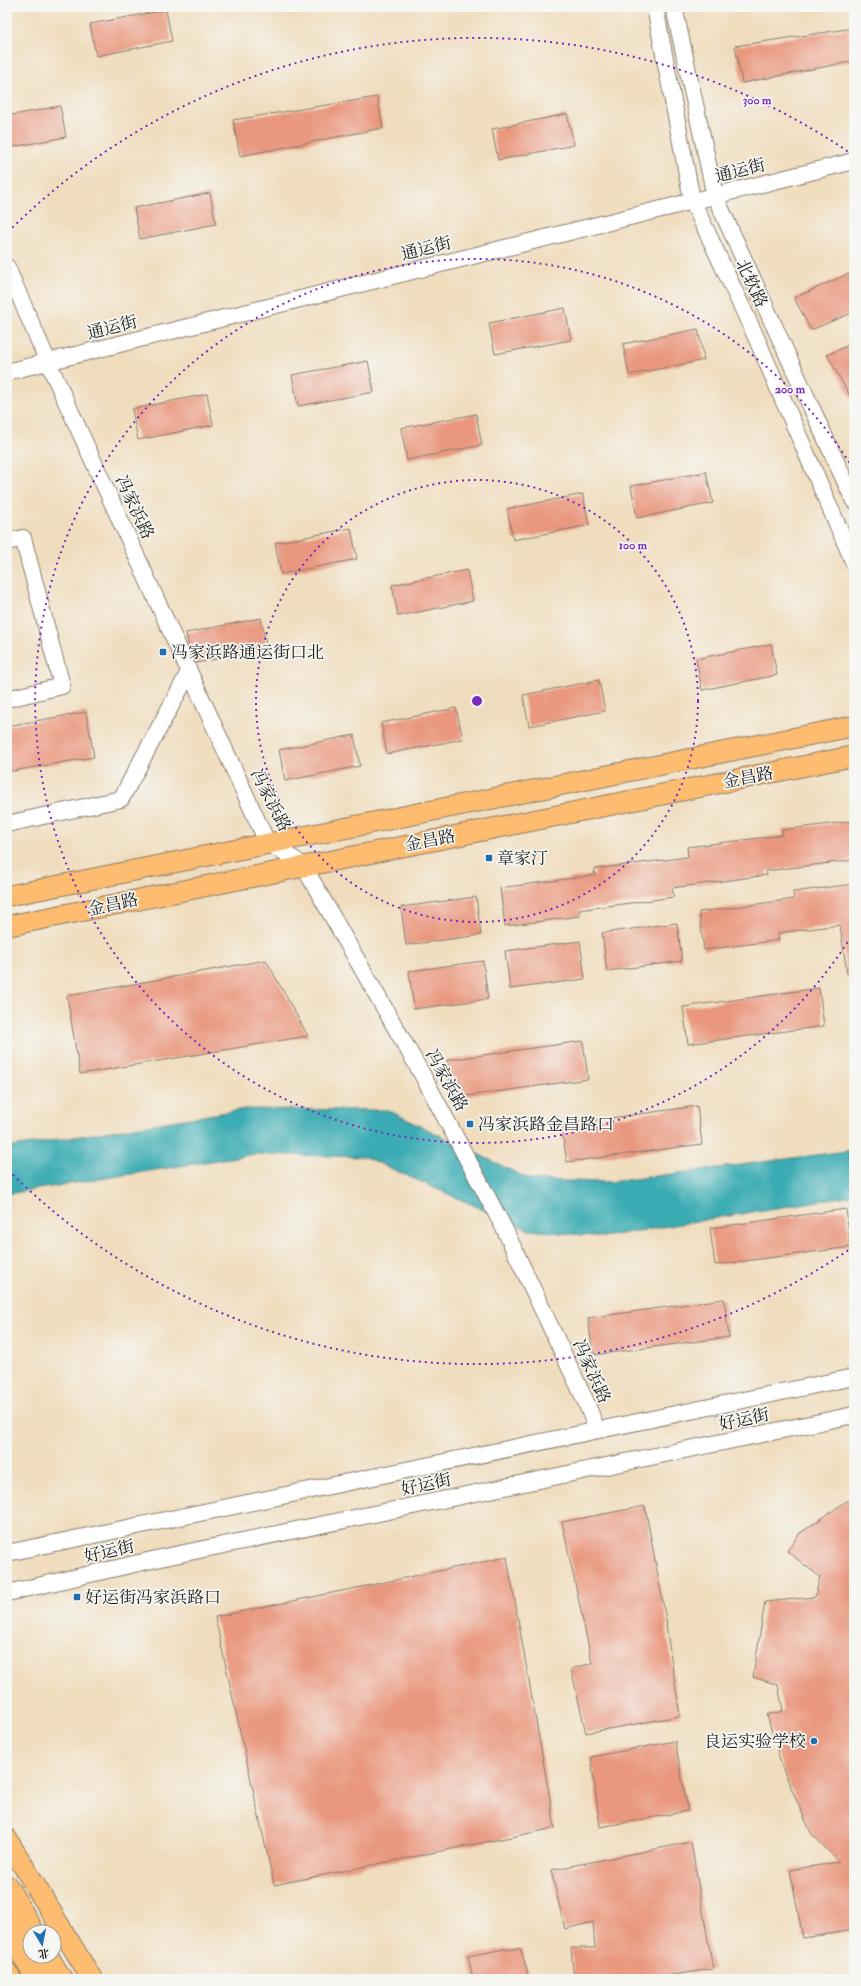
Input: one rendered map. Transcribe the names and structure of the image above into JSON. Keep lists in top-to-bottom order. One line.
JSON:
{"streets":{"main road":["金昌路"],"street":["通运街","北软路","冯家浜路","好运街"]},"crossings":[["通运街","北软路"],["通运街","冯家浜路"],["冯家浜路","金昌路"],["冯家浜路","好运街"]],"places":{"transit":["冯家浜路通运街口北","章家汀","冯家浜路金昌路口","好运街冯家浜路口"],"other":["良运实验学校"]},"north":"bottom","rings":["300 m","200 m","100 m"]}
